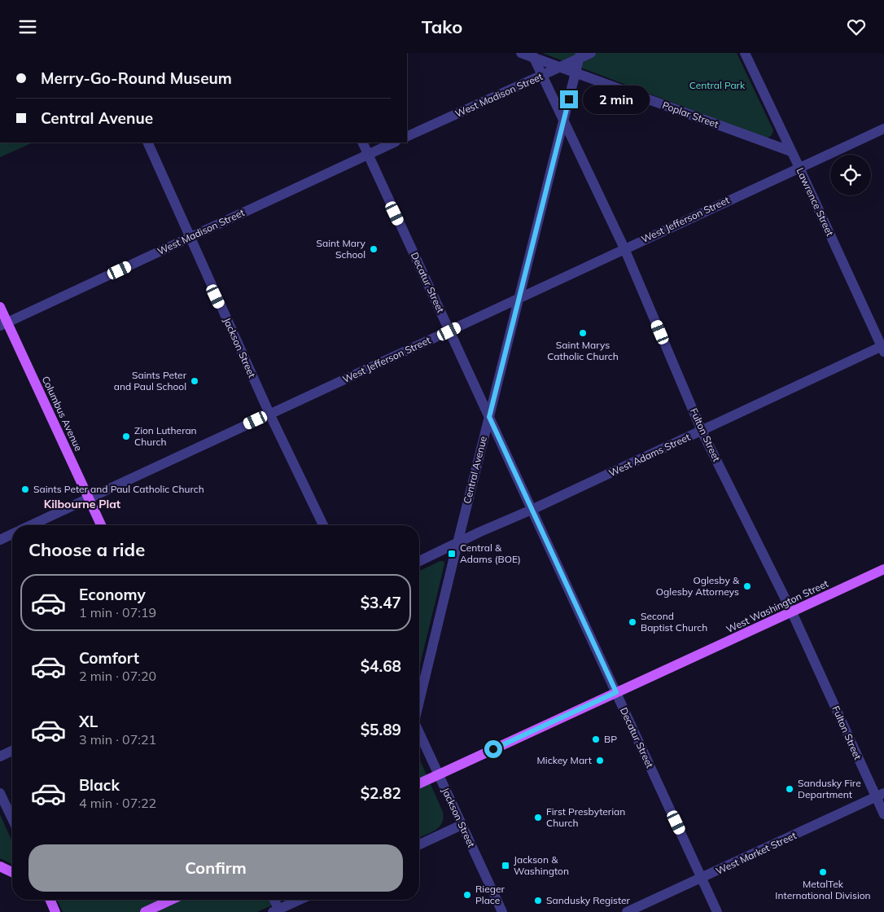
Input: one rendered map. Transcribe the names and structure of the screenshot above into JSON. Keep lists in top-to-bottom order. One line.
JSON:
{"streets":{"main road":["Columbus Avenue","West Washington Street"],"street":["West Madison Street","Poplar Street","Lawrence Street","West Jefferson Street","Decatur Street","Jackson Street","Fulton Street","West Adams Street","Central Avenue","West Market Street"]},"crossings":[["West Madison Street","Poplar Street"],["West Madison Street","Decatur Street"],["West Madison Street","Jackson Street"],["West Madison Street","Columbus Avenue"],["West Madison Street","Fulton Street"],["West Madison Street","Central Avenue"],["Poplar Street","Lawrence Street"],["Poplar Street","Fulton Street"],["Poplar Street","Central Avenue"],["Lawrence Street","West Jefferson Street"],["Lawrence Street","West Adams Street"],["West Jefferson Street","Decatur Street"],["West Jefferson Street","Jackson Street"],["West Jefferson Street","Columbus Avenue"],["West Jefferson Street","Fulton Street"],["West Jefferson Street","Central Avenue"],["Decatur Street","West Adams Street"],["Decatur Street","Central Avenue"],["Decatur Street","West Washington Street"],["Decatur Street","West Market Street"],["Jackson Street","West Washington Street"],["Fulton Street","West Adams Street"],["Fulton Street","Central Avenue"],["Fulton Street","West Washington Street"],["Fulton Street","West Market Street"],["West Adams Street","Central Avenue"]],"districts":["Kilbourne Plat"],"parks":["Central Park"],"places":{"other":["Saint Mary School","Saint Marys Catholic Church","Saints Peter and Paul School","Zion Lutheran Church","Saints Peter and Paul Catholic Church","Oglesby & Oglesby Attorneys","Second Baptist Church","BP","Mickey Mart","Sandusky Fire Department","First Presbyterian Church","MetalTek International Division","Rieger Place","Sandusky Register"],"transit":["Central & Adams (BOE)","Jackson & Washington"]},"page":{"header":"Tako","banner":["Merry-Go-Round Museum","Central Avenue"],"bubble":"2 min","heading":"Choose a ride","list":[{"name":"Economy","note":"1 min · 07:19","value":"$3.47"},{"name":"Comfort","note":"2 min · 07:20","value":"$4.68"},{"name":"XL","note":"3 min · 07:21","value":"$5.89"},{"name":"Black","note":"4 min · 07:22","value":"$2.82"}],"buttons":"Confirm"}}
